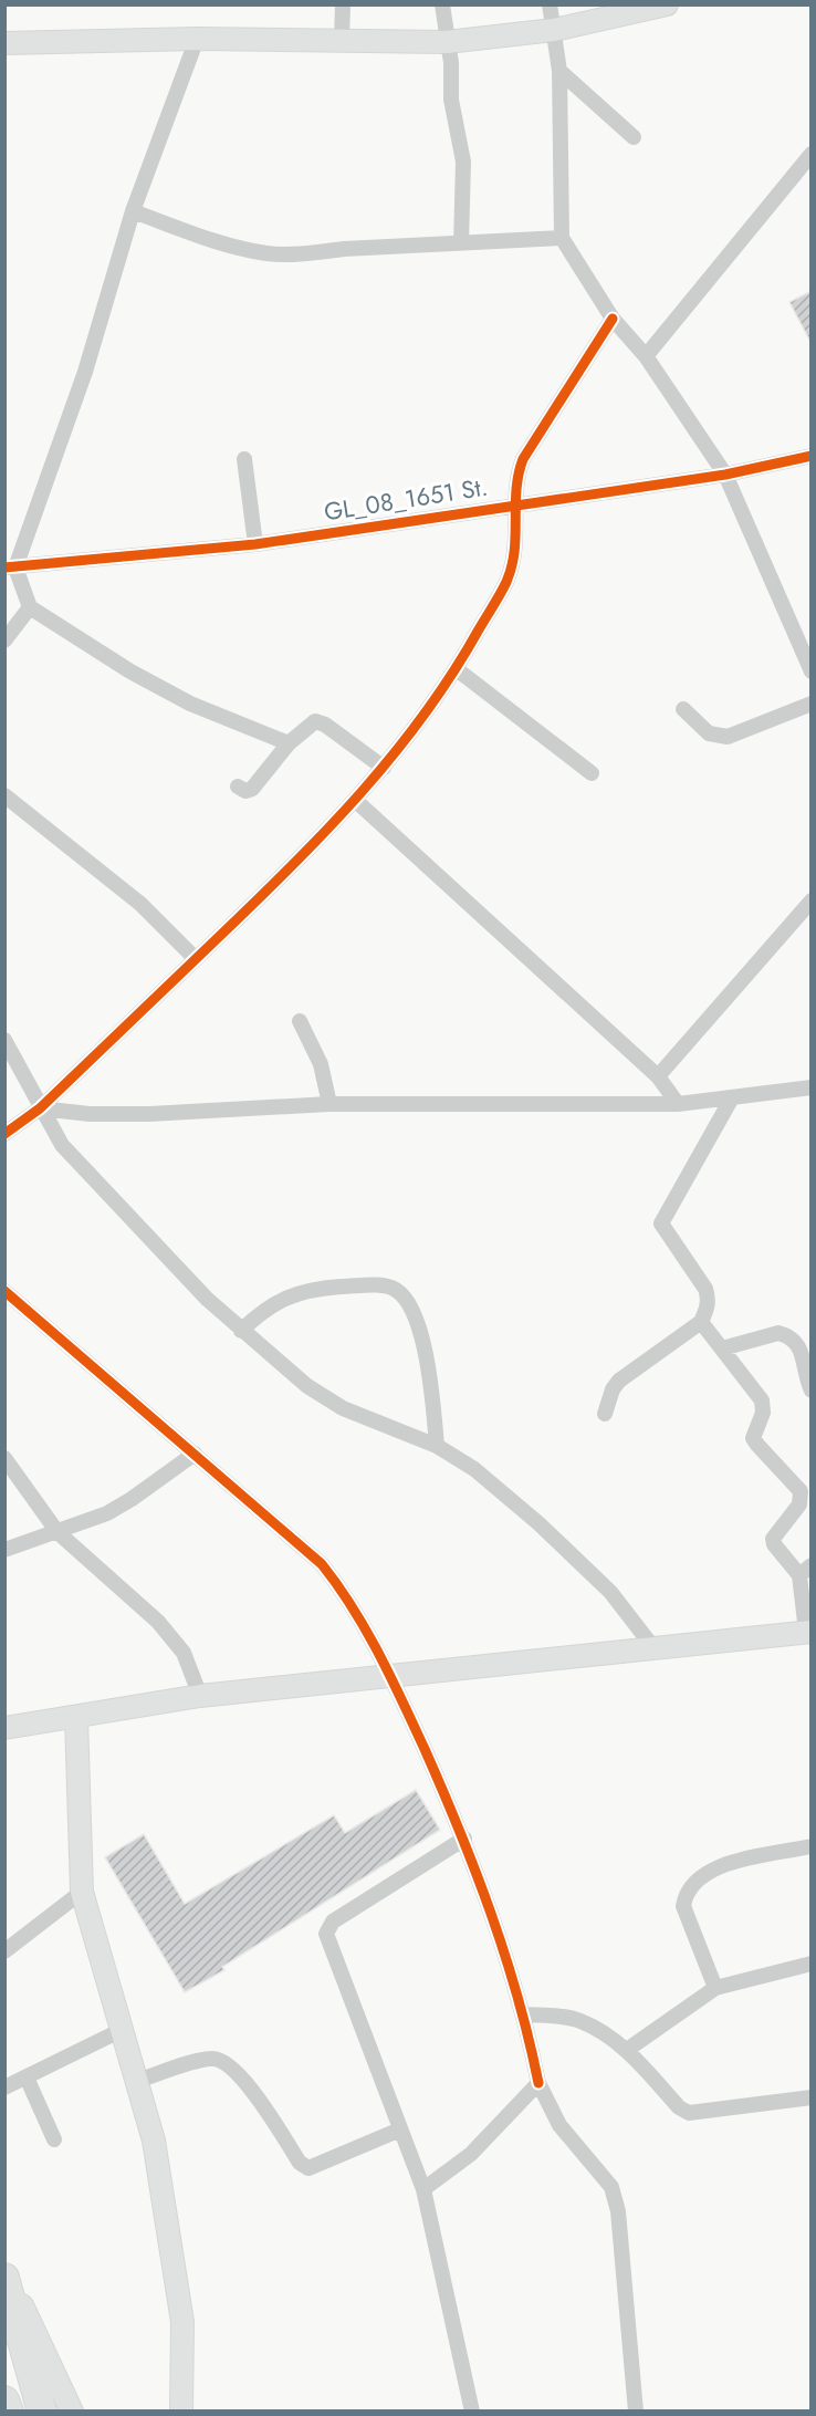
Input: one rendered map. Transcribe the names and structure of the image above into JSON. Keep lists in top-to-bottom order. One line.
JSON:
{"streets":{"street":["GL_08_1651 St."]}}
